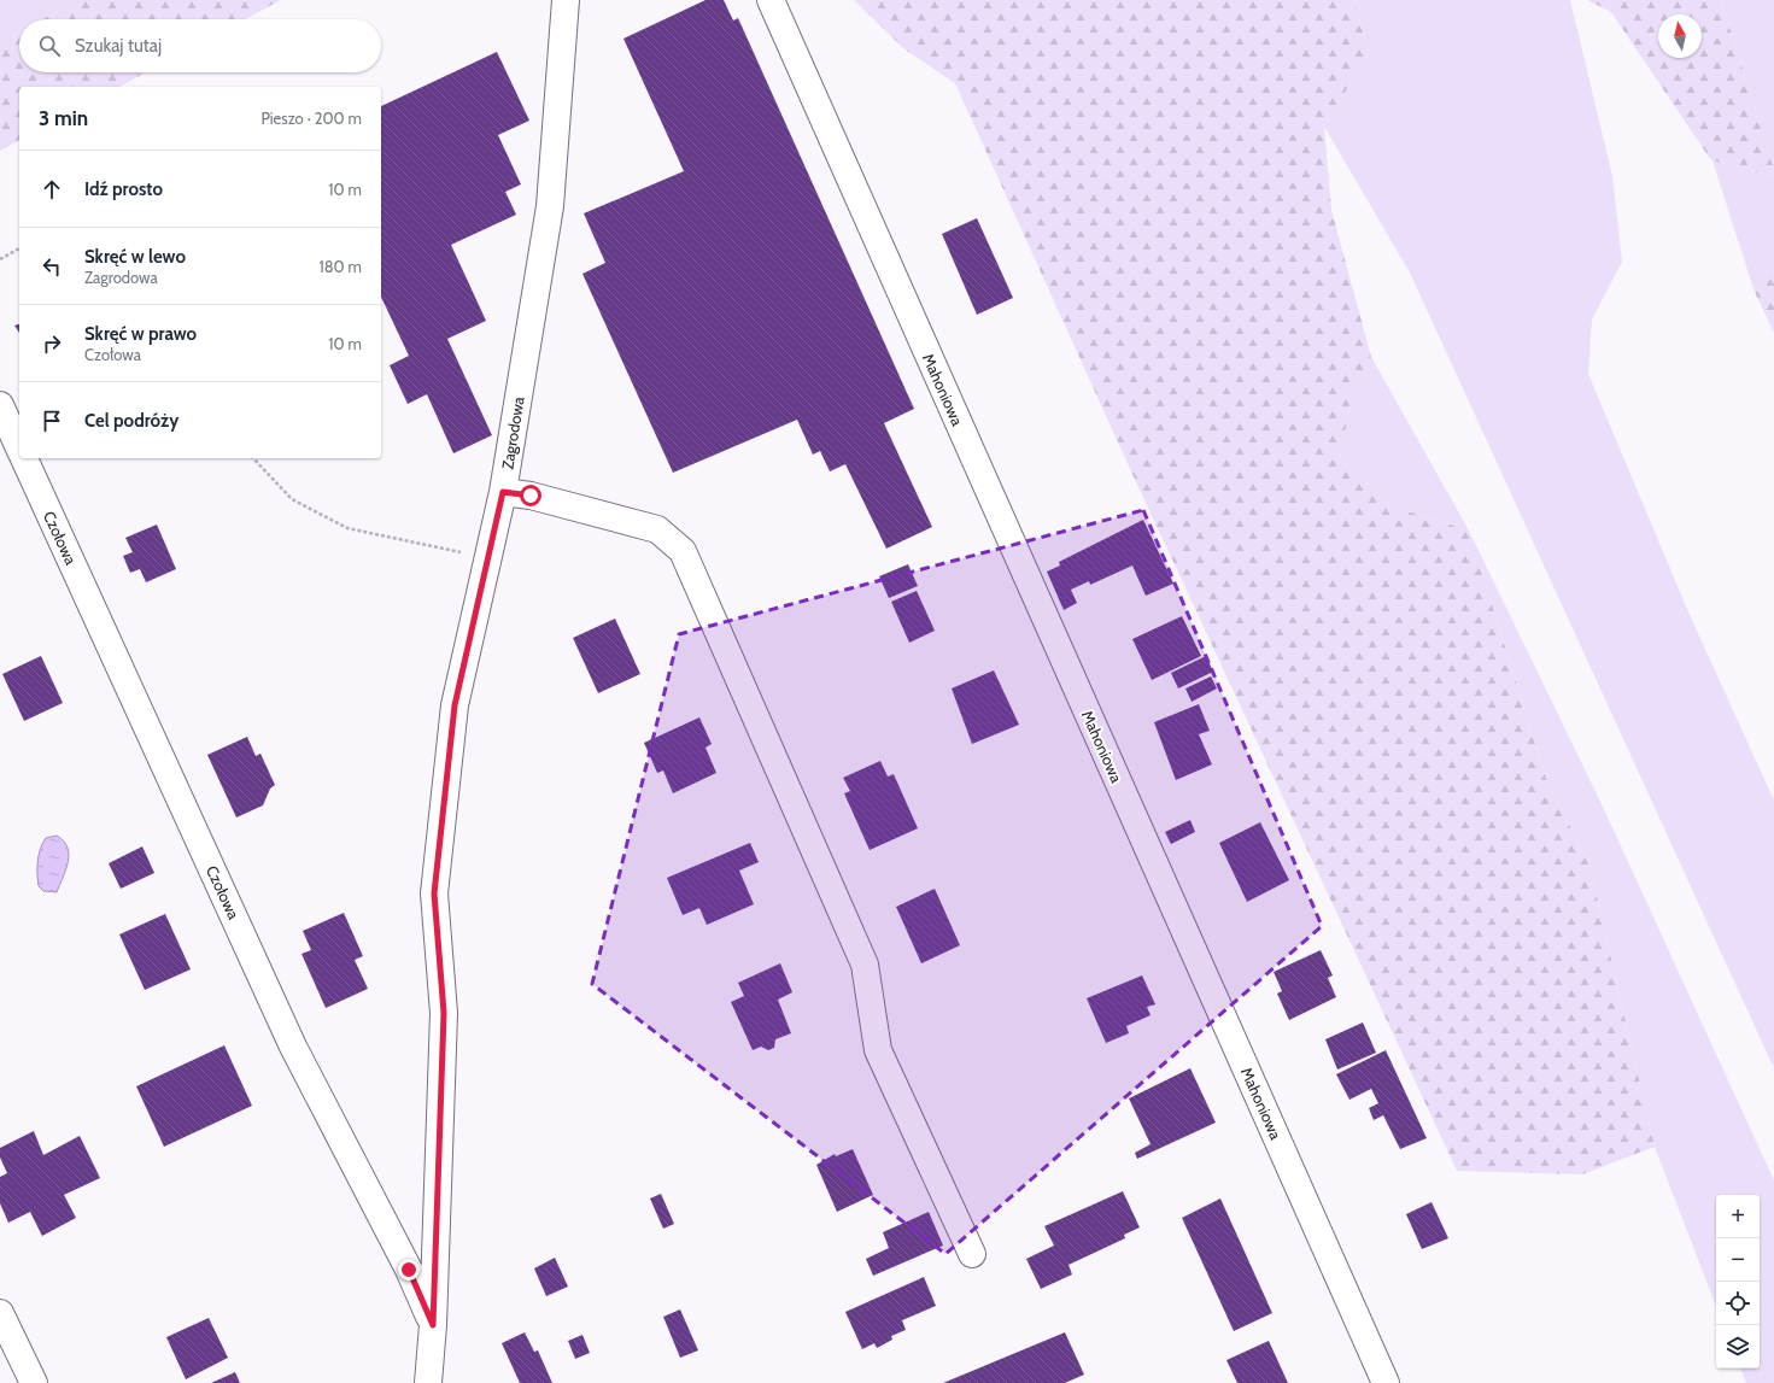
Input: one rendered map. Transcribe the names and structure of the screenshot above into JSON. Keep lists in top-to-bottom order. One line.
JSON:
{"streets":{"street":["Mahoniowa","Zagrodowa","Czołowa"]},"crossings":[["Zagrodowa","Czołowa"]],"north":"top","page":{"search":"Szukaj tutaj","heading":["3 min","Pieszo · 200 m"],"list":[["Idź prosto","10 m"],["Skręć w lewo","Zagrodowa","180 m"],["Skręć w prawo","Czołowa","10 m"],"Cel podróży"],"map_buttons":["+","−"]}}
